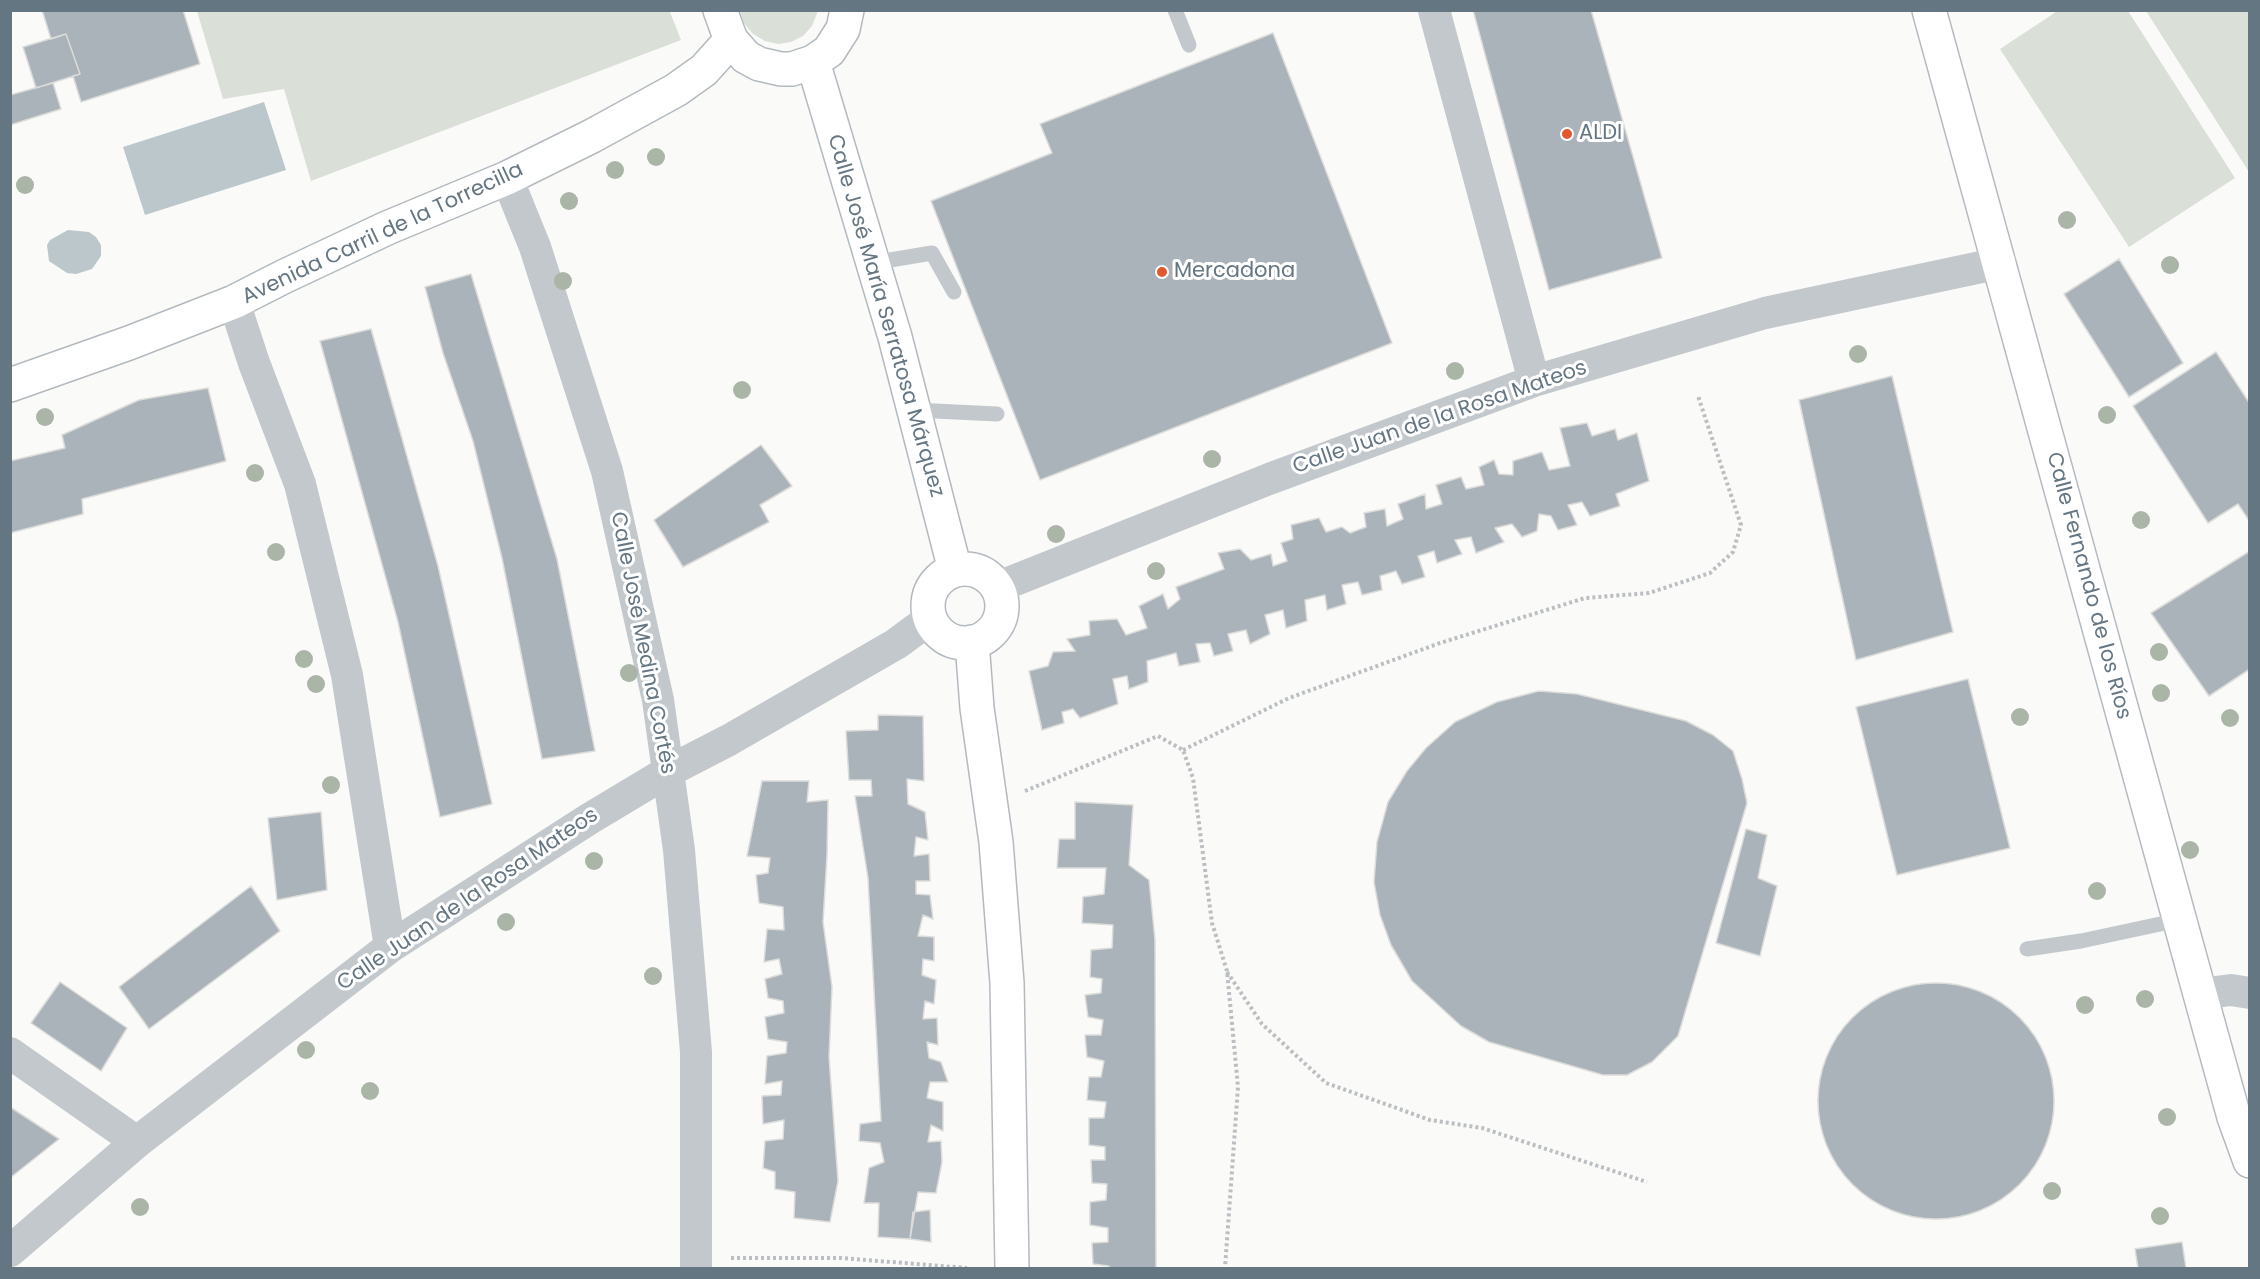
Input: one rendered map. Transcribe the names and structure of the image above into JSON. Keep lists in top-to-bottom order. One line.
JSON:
{"streets":{"main road":["Avenida Carril de la Torrecilla","Calle José María Serratosa Márquez","Calle Fernando de los Ríos"],"street":["Calle Juan de la Rosa Mateos","Calle José Medina Cortés"]},"crossings":[["Avenida Carril de la Torrecilla","Calle José Medina Cortés"],["Calle José María Serratosa Márquez","Calle Juan de la Rosa Mateos"],["Calle Juan de la Rosa Mateos","Calle Fernando de los Ríos"],["Calle Juan de la Rosa Mateos","Calle José Medina Cortés"]],"places":["ALDI","Mercadona"]}
